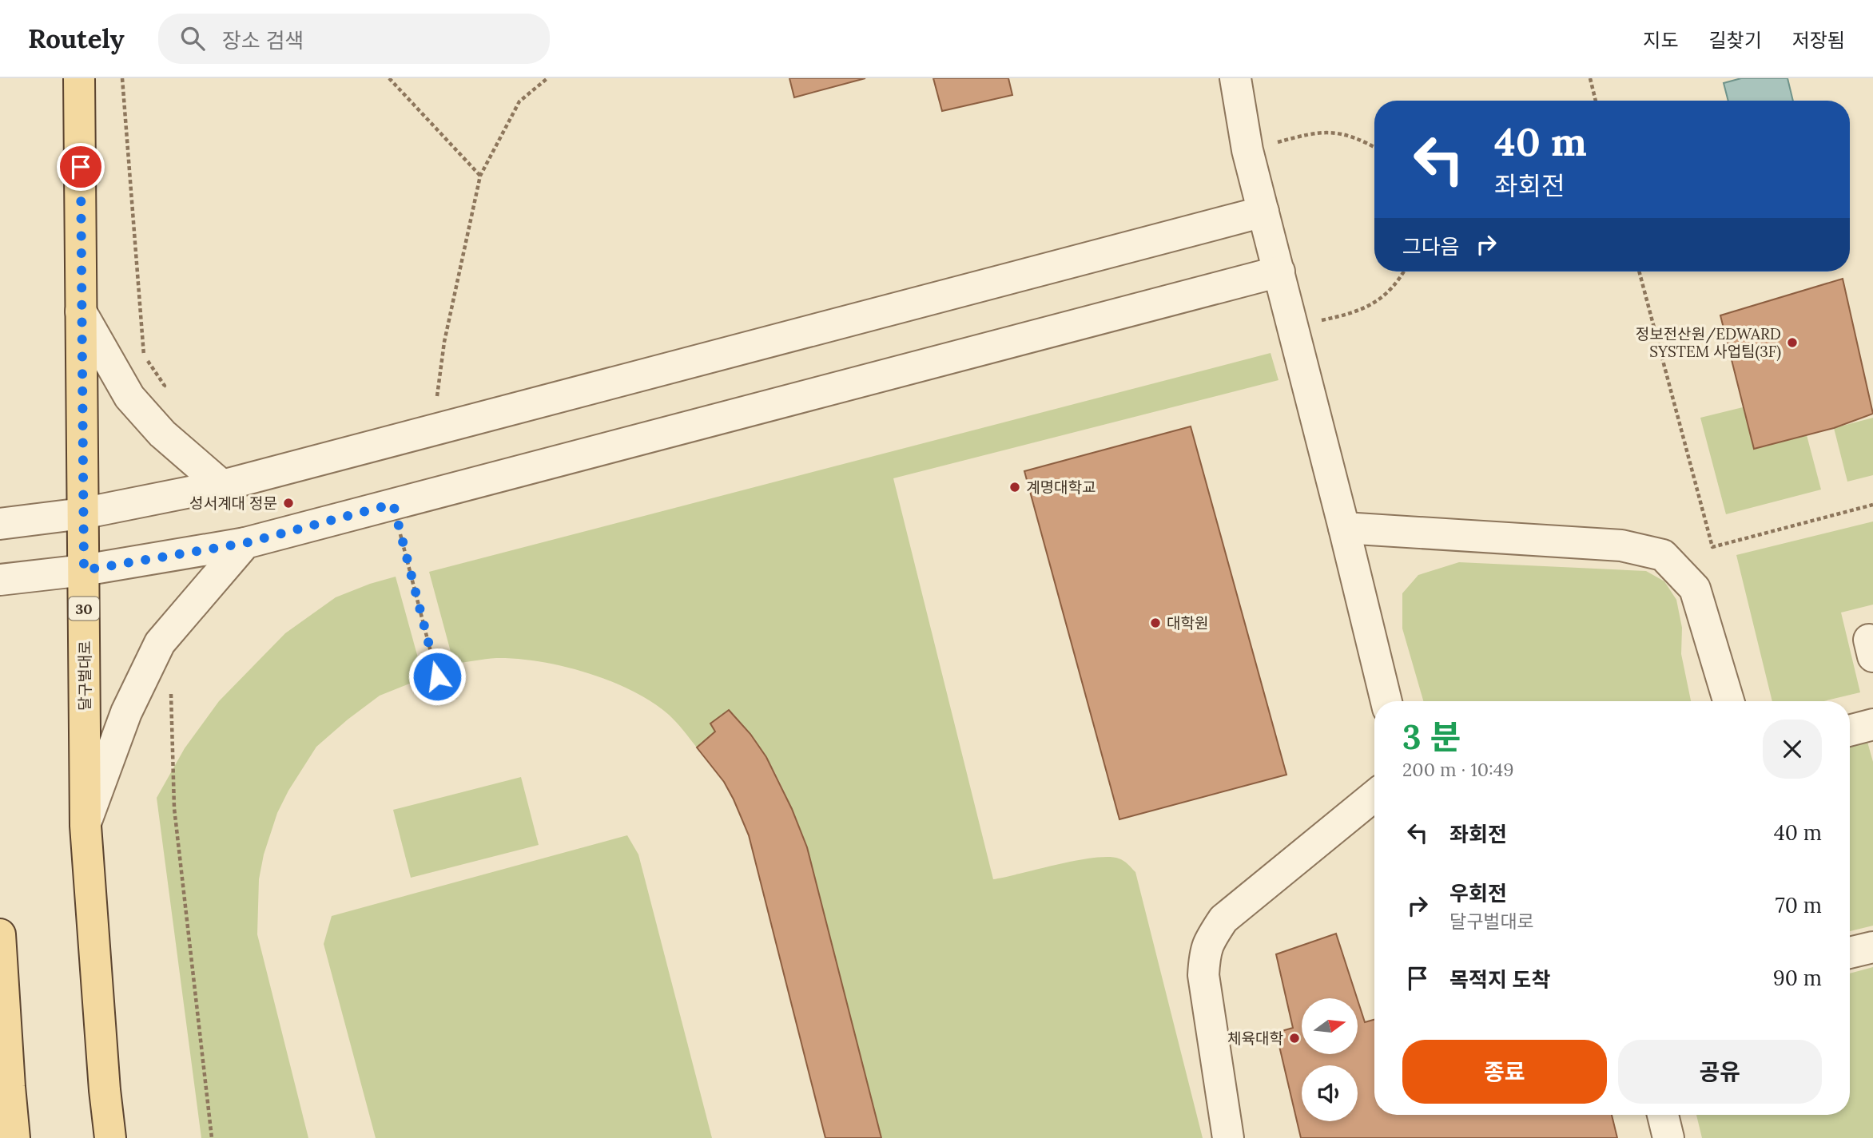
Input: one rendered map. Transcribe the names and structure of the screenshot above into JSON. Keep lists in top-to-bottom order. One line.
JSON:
{"streets":{"main road":["30","달구벌대로"]},"places":["정보전산원/EDWARD SYSTEM 사업팀(3F)","계명대학교","성서계대 정문","대학원","체육대학"],"north":"right","page":{"header":"Routely","search":"장소 검색","nav":["지도","길찾기","저장됨"],"turn":["40 m","좌회전"],"then":"그다음","heading":["3 분","200 m · 10:49"],"list":[{"name":"좌회전","value":"40 m"},{"name":"우회전","note":"달구벌대로","value":"70 m"},{"name":"목적지 도착","value":"90 m"}],"buttons":["종료","공유"]}}
